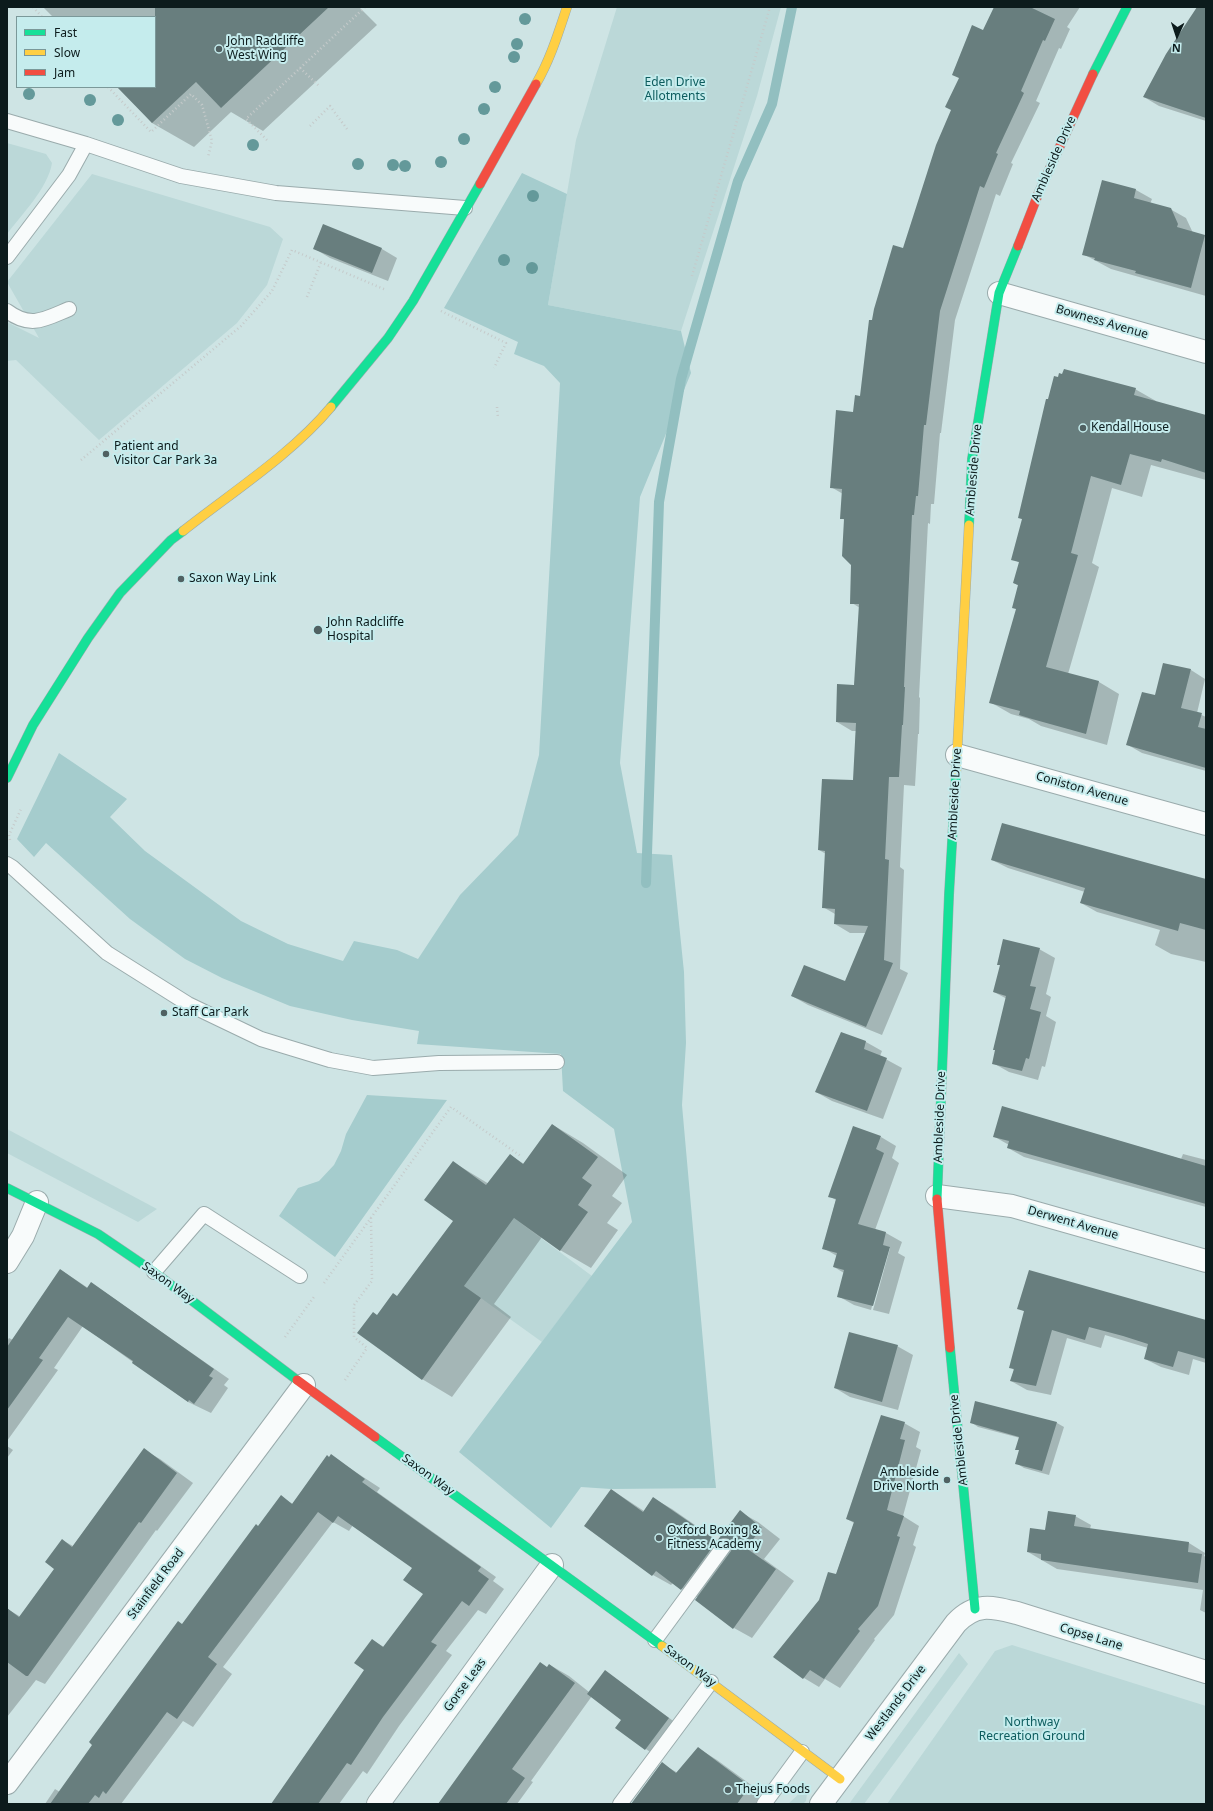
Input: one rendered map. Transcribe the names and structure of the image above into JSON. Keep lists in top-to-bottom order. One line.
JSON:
{"streets":{"street":["Ambleside Drive","Bowness Avenue","Coniston Avenue","Derwent Avenue","Saxon Way","Stainfield Road","Copse Lane","Gorse Leas","Westlands Drive"]},"crossings":[["Ambleside Drive","Bowness Avenue"],["Ambleside Drive","Coniston Avenue"],["Ambleside Drive","Derwent Avenue"],["Ambleside Drive","Copse Lane"],["Ambleside Drive","Westlands Drive"],["Saxon Way","Stainfield Road"],["Saxon Way","Gorse Leas"],["Saxon Way","Westlands Drive"],["Copse Lane","Westlands Drive"]],"parks":["Eden Drive Allotments","Northway Recreation Ground"],"places":["John Radcliffe West Wing","Kendal House","Patient and Visitor Car Park 3a","Saxon Way Link","John Radcliffe Hospital","Staff Car Park","Ambleside Drive North","Oxford Boxing & Fitness Academy","Thejus Foods"],"legend":["Fast","Slow","Jam"],"north":"bottom"}
